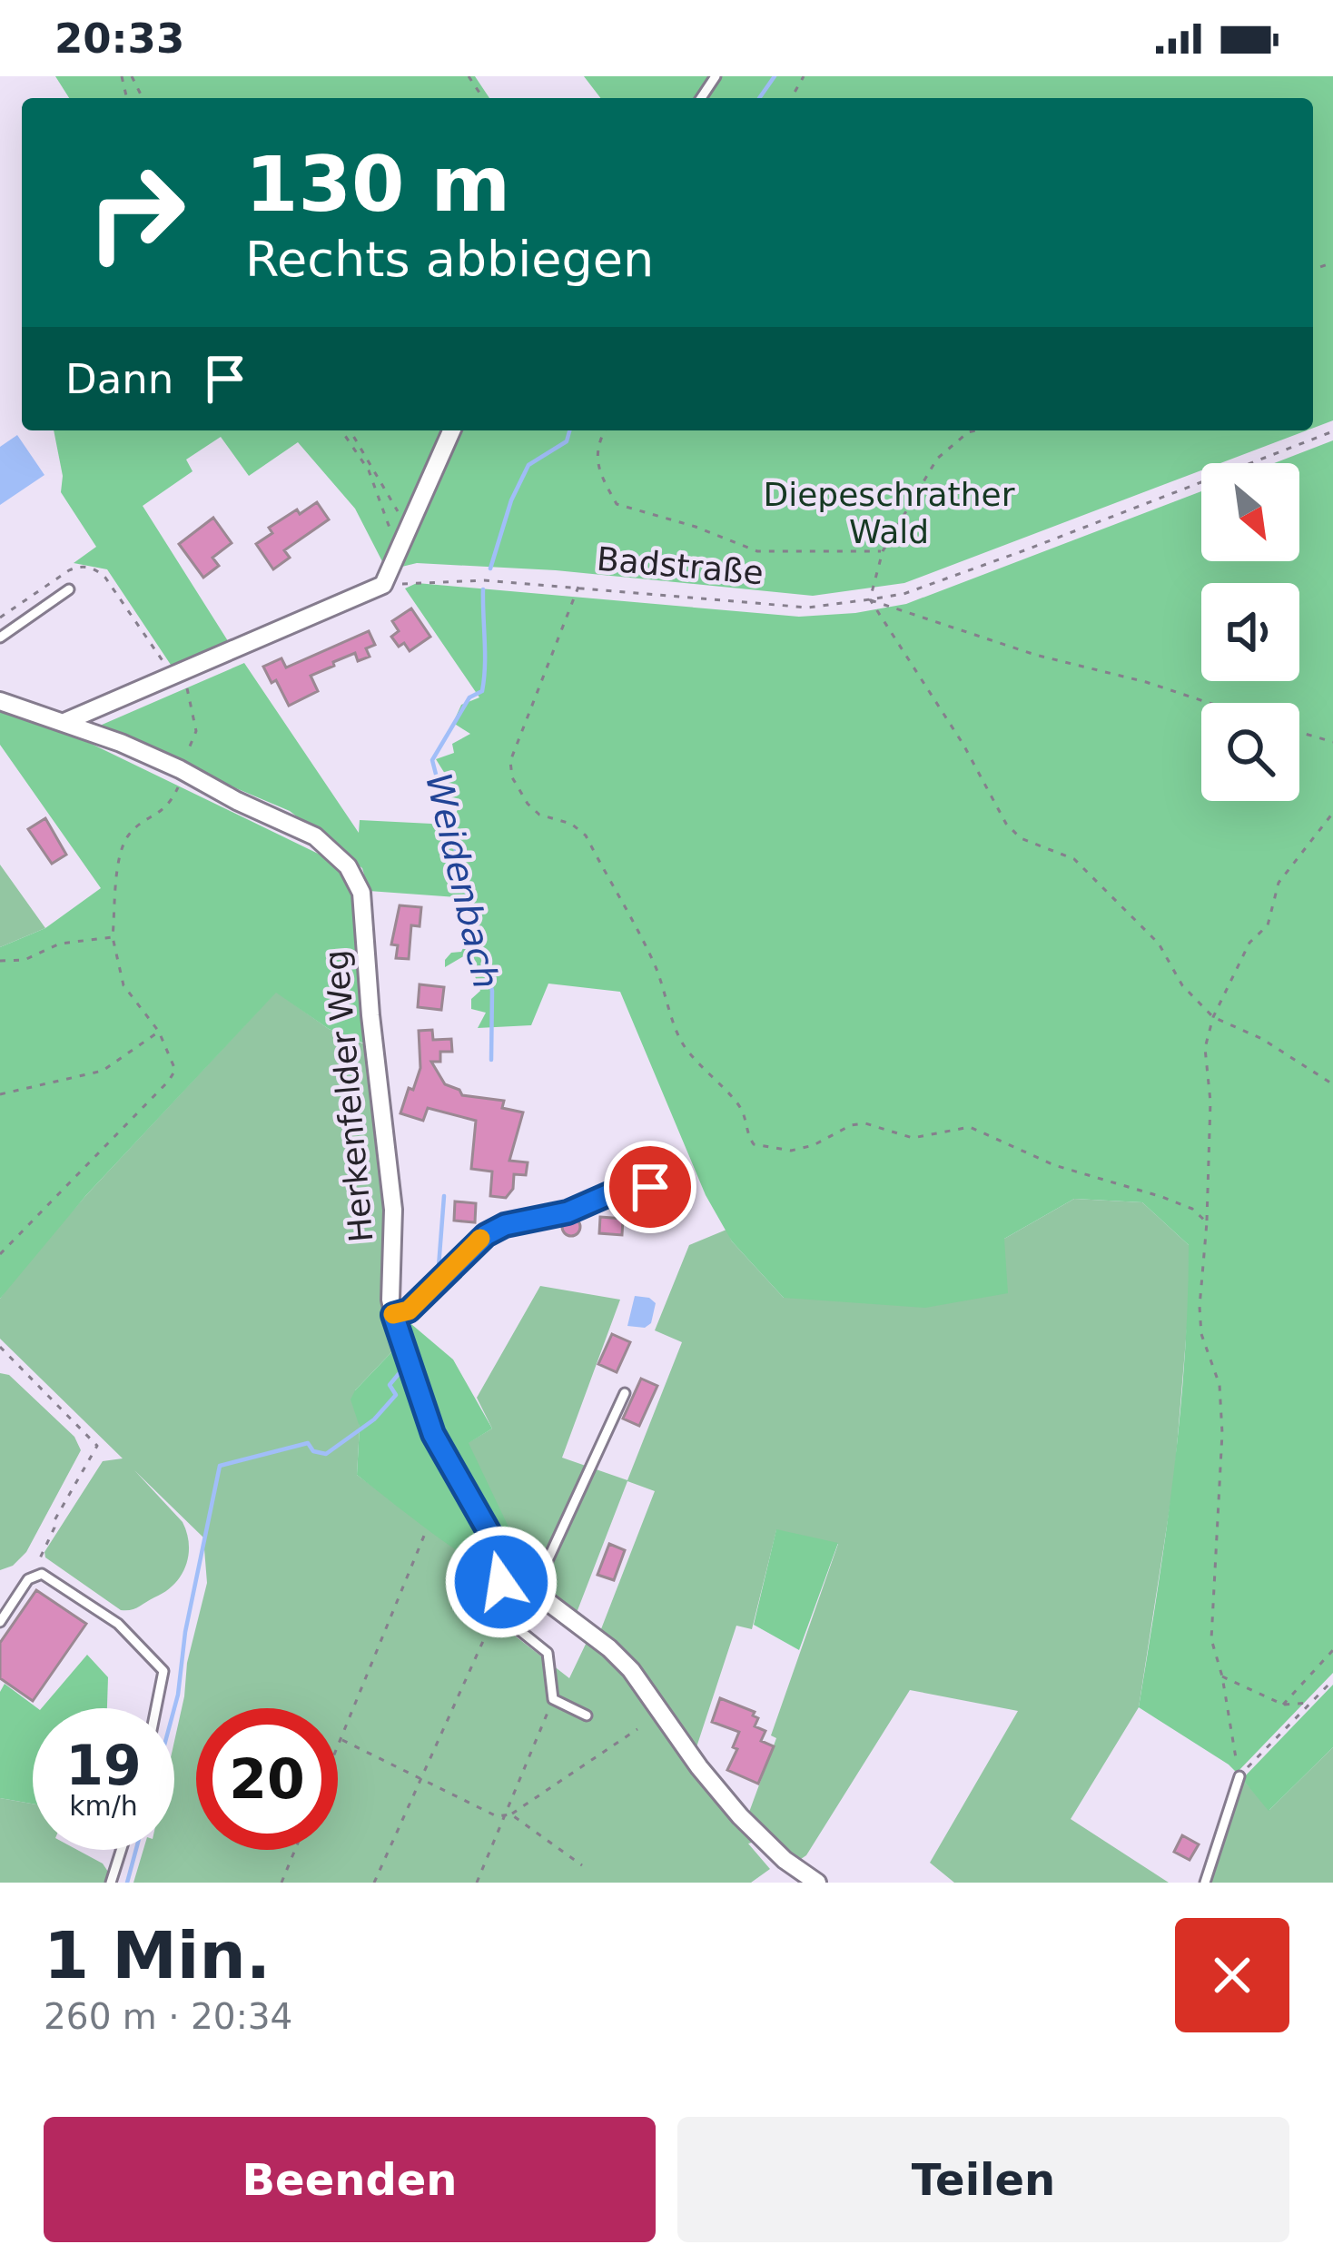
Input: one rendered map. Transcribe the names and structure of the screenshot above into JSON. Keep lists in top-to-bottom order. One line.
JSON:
{"streets":{"street":["Herkenfelder Weg"],"path":["Badstraße"]},"water":["Weidenbach"],"parks":["Diepeschrather Wald"],"north":"bottom right","page":{"status":"20:33","turn":["130 m","Rechts abbiegen"],"then":"Dann","speed":"19 km/h","limit":"20","heading":["1 Min.","260 m · 20:34"],"buttons":["Beenden","Teilen"]}}
